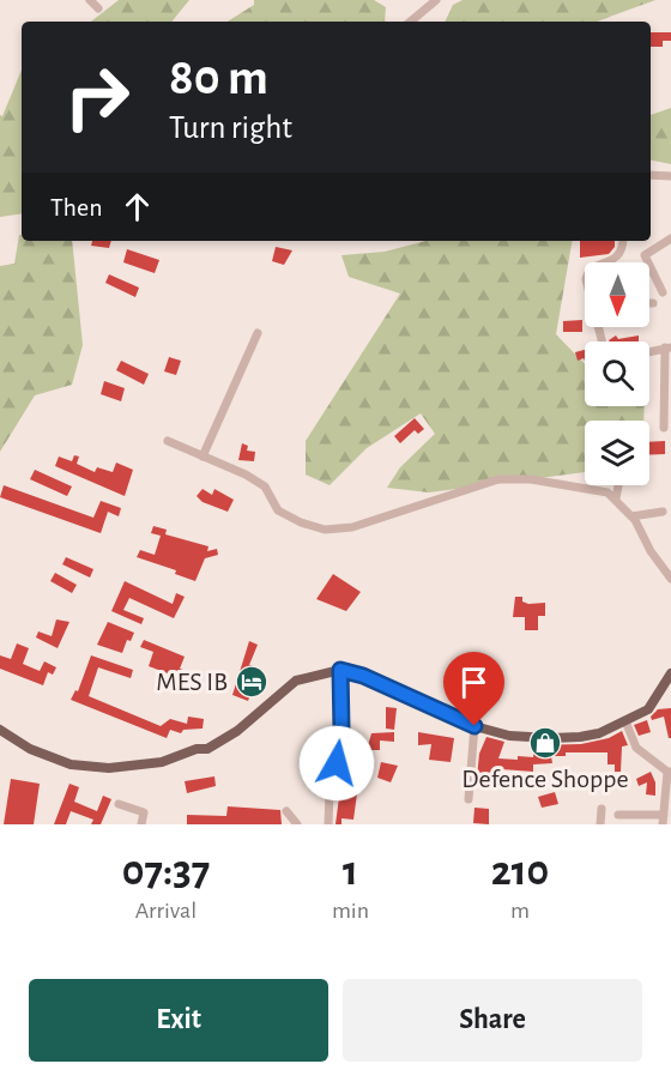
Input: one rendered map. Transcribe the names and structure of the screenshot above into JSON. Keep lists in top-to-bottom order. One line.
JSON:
{"places":{"hotel":["MES IB"],"shop":["Defence Shoppe"]},"north":"bottom","page":{"turn":["80 m","Turn right"],"then":"Then","eta":["07:37","Arrival","1","min","210","m"],"buttons":["Exit","Share"]}}
